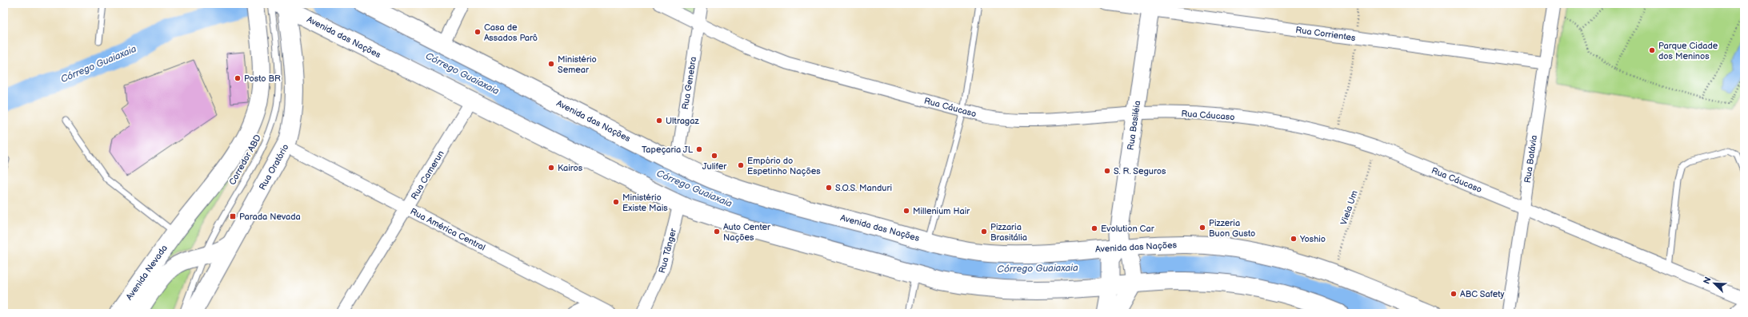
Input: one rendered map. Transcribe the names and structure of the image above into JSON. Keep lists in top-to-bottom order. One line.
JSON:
{"streets":{"main road":["Avenida das Nações","Rua Oratório","Avenida Nevada"],"street":["Rua Corrientes","Rua Genebra","Rua Cáucaso","Rua Basiléia","Rua Batávia","Rua Camerun","Rua América Central","Rua Tânger"],"lane":["Corredor ABD"],"path":["Viela Um"]},"crossings":[["Rua Corrientes","Rua Basiléia"],["Rua Corrientes","Rua Batávia"],["Avenida das Nações","Rua Genebra"],["Avenida das Nações","Rua Basiléia"],["Avenida das Nações","Corredor ABD"],["Avenida das Nações","Rua Oratório"],["Avenida das Nações","Rua Camerun"],["Avenida das Nações","Viela Um"],["Avenida das Nações","Rua Tânger"],["Rua Genebra","Rua Cáucaso"],["Rua Cáucaso","Rua Basiléia"],["Rua Cáucaso","Rua Batávia"],["Rua Cáucaso","Viela Um"],["Corredor ABD","Rua Oratório"],["Corredor ABD","Avenida Nevada"],["Rua Oratório","Rua América Central"],["Rua Oratório","Avenida Nevada"],["Rua Camerun","Rua América Central"]],"water":["Córrego Guaiaxaia"],"places":{"other":["Casa de Assados Parô","Parque Cidade dos Meninos","Ministério Semear","Posto BR","Ultragaz","Tapeçaria JL","Julifer","Empório do Espetinho Nações","Kairos","S. R. Seguros","S.O.S. Manduri","Ministério Existe Mais","Millenium Hair","Pizzeria Buon Gusto","Evolution Car","Auto Center Nações","Pizzaria Brasitália","Yoshio","ABC Safety"],"transit":["Parada Nevada"]},"north":"top left"}
